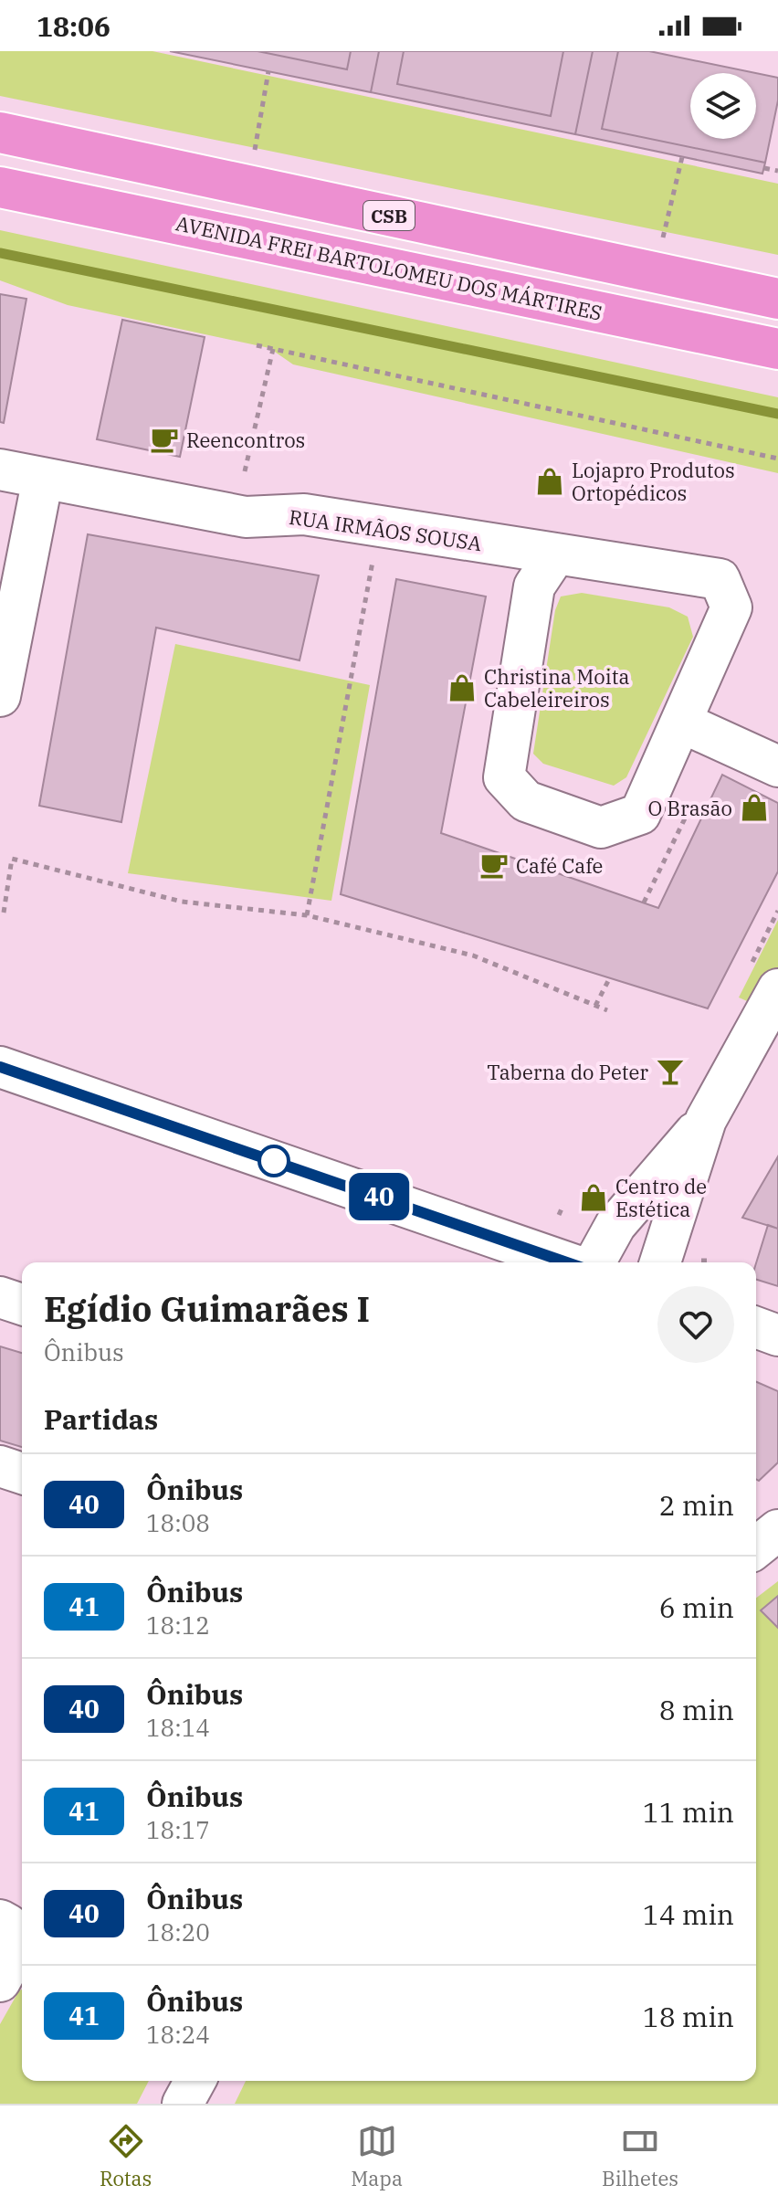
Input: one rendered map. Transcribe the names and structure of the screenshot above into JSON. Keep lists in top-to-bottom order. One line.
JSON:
{"streets":{"highway":["CSB","AVENIDA FREI BARTOLOMEU DOS MÁRTIRES"],"street":["RUA IRMÃOS SOUSA"]},"places":{"cafe":["Reencontros","Café Cafe"],"shop":["Lojapro Produtos Ortopédicos","Christina Moita Cabeleireiros","O Brasão","Centro de Estética"],"bar":["Taberna do Peter"]},"lines":["bus line 40"],"page":{"status":"18:06","on_map":"40","heading":[["Egídio Guimarães I","Ônibus"],"Partidas"],"list":[{"mark":"40","name":"Ônibus","note":"18:08","value":"2 min"},{"mark":"41","name":"Ônibus","note":"18:12","value":"6 min"},{"mark":"40","name":"Ônibus","note":"18:14","value":"8 min"},{"mark":"41","name":"Ônibus","note":"18:17","value":"11 min"},{"mark":"40","name":"Ônibus","note":"18:20","value":"14 min"},{"mark":"41","name":"Ônibus","note":"18:24","value":"18 min"}],"tabs":["Rotas","Mapa","Bilhetes"]}}
